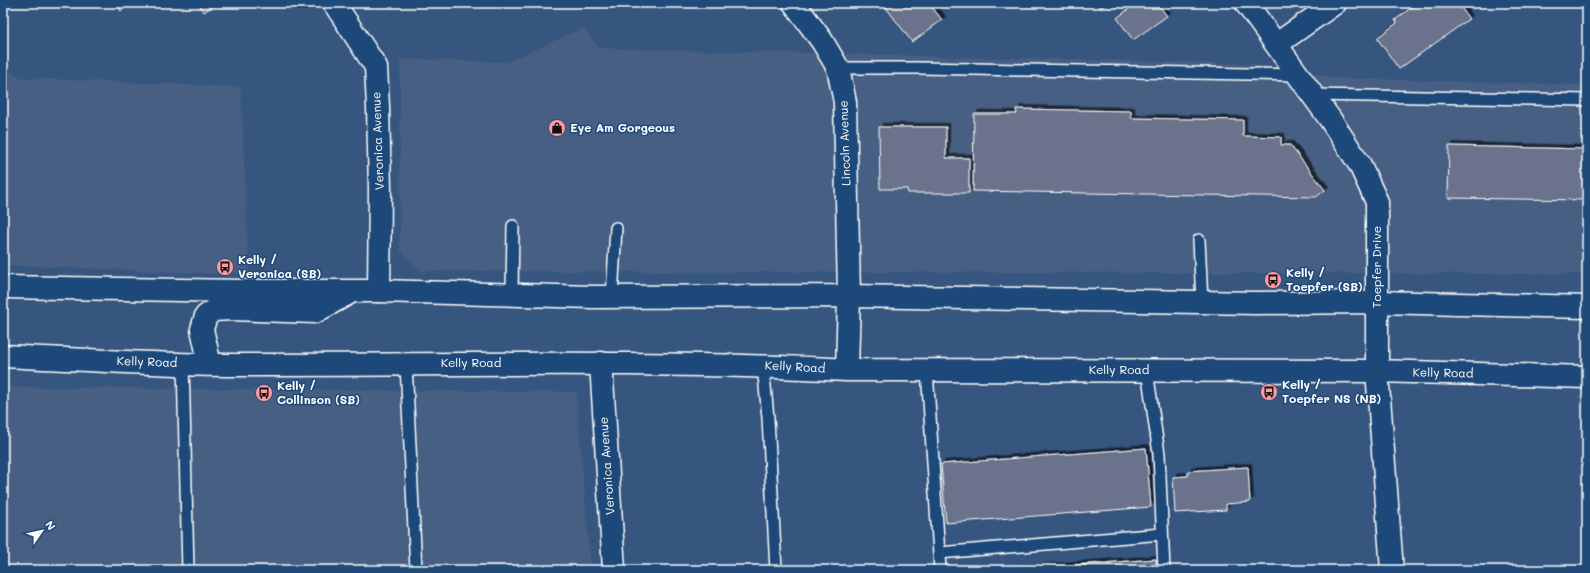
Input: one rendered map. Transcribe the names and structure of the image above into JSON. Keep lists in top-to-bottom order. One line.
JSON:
{"streets":{"street":["Veronica Avenue","Lincoln Avenue","Toepfer Drive","Kelly Road"]},"crossings":[["Veronica Avenue","Kelly Road"],["Lincoln Avenue","Kelly Road"],["Toepfer Drive","Kelly Road"]],"places":{"shop":["Eye Am Gorgeous"],"bus stop":["Kelly / Veronica (SB)","Kelly / Toepfer (SB)","Kelly / Toepfer NS (NB)","Kelly / Collinson (SB)"]},"north":"top right"}
